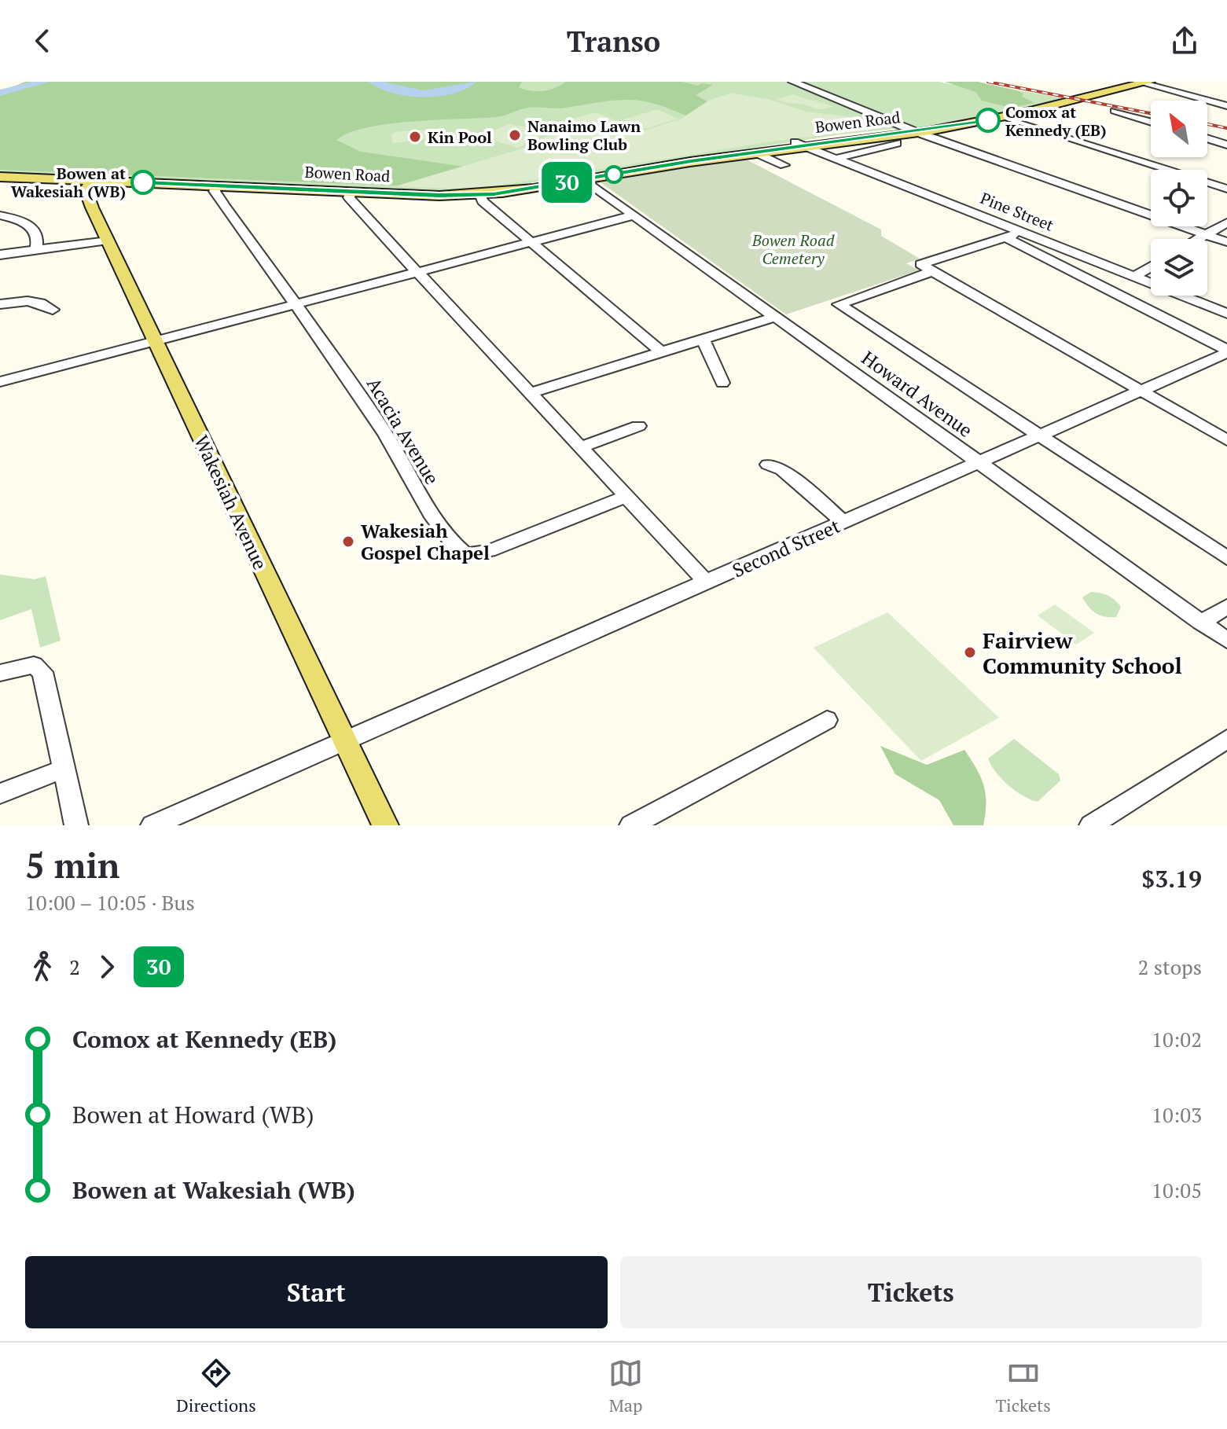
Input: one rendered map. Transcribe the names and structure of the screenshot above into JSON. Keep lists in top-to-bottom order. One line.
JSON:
{"streets":{"main road":["Bowen Road","Wakesiah Avenue"],"street":["Pine Street","Howard Avenue","Acacia Avenue","Second Street"]},"crossings":[["Bowen Road","Pine Street"],["Bowen Road","Howard Avenue"],["Bowen Road","Acacia Avenue"],["Bowen Road","Wakesiah Avenue"],["Howard Avenue","Second Street"],["Wakesiah Avenue","Second Street"]],"parks":["Bowen Road Cemetery"],"places":["Comox at Kennedy (EB)","Nanaimo Lawn Bowling Club","Kin Pool","Bowen at Wakesiah (WB)","Wakesiah Gospel Chapel","Fairview Community School"],"lines":["bus line 30"],"north":"top left","page":{"header":"Transo","on_map":"30","heading":["5 min","10:00 – 10:05 · Bus","$3.19"],"legs":["2","30","2 stops"],"list":[{"name":"Comox at Kennedy (EB)","value":"10:02"},{"name":"Bowen at Howard (WB)","value":"10:03"},{"name":"Bowen at Wakesiah (WB)","value":"10:05"}],"buttons":["Start","Tickets"],"tabs":["Directions","Map","Tickets"]}}
